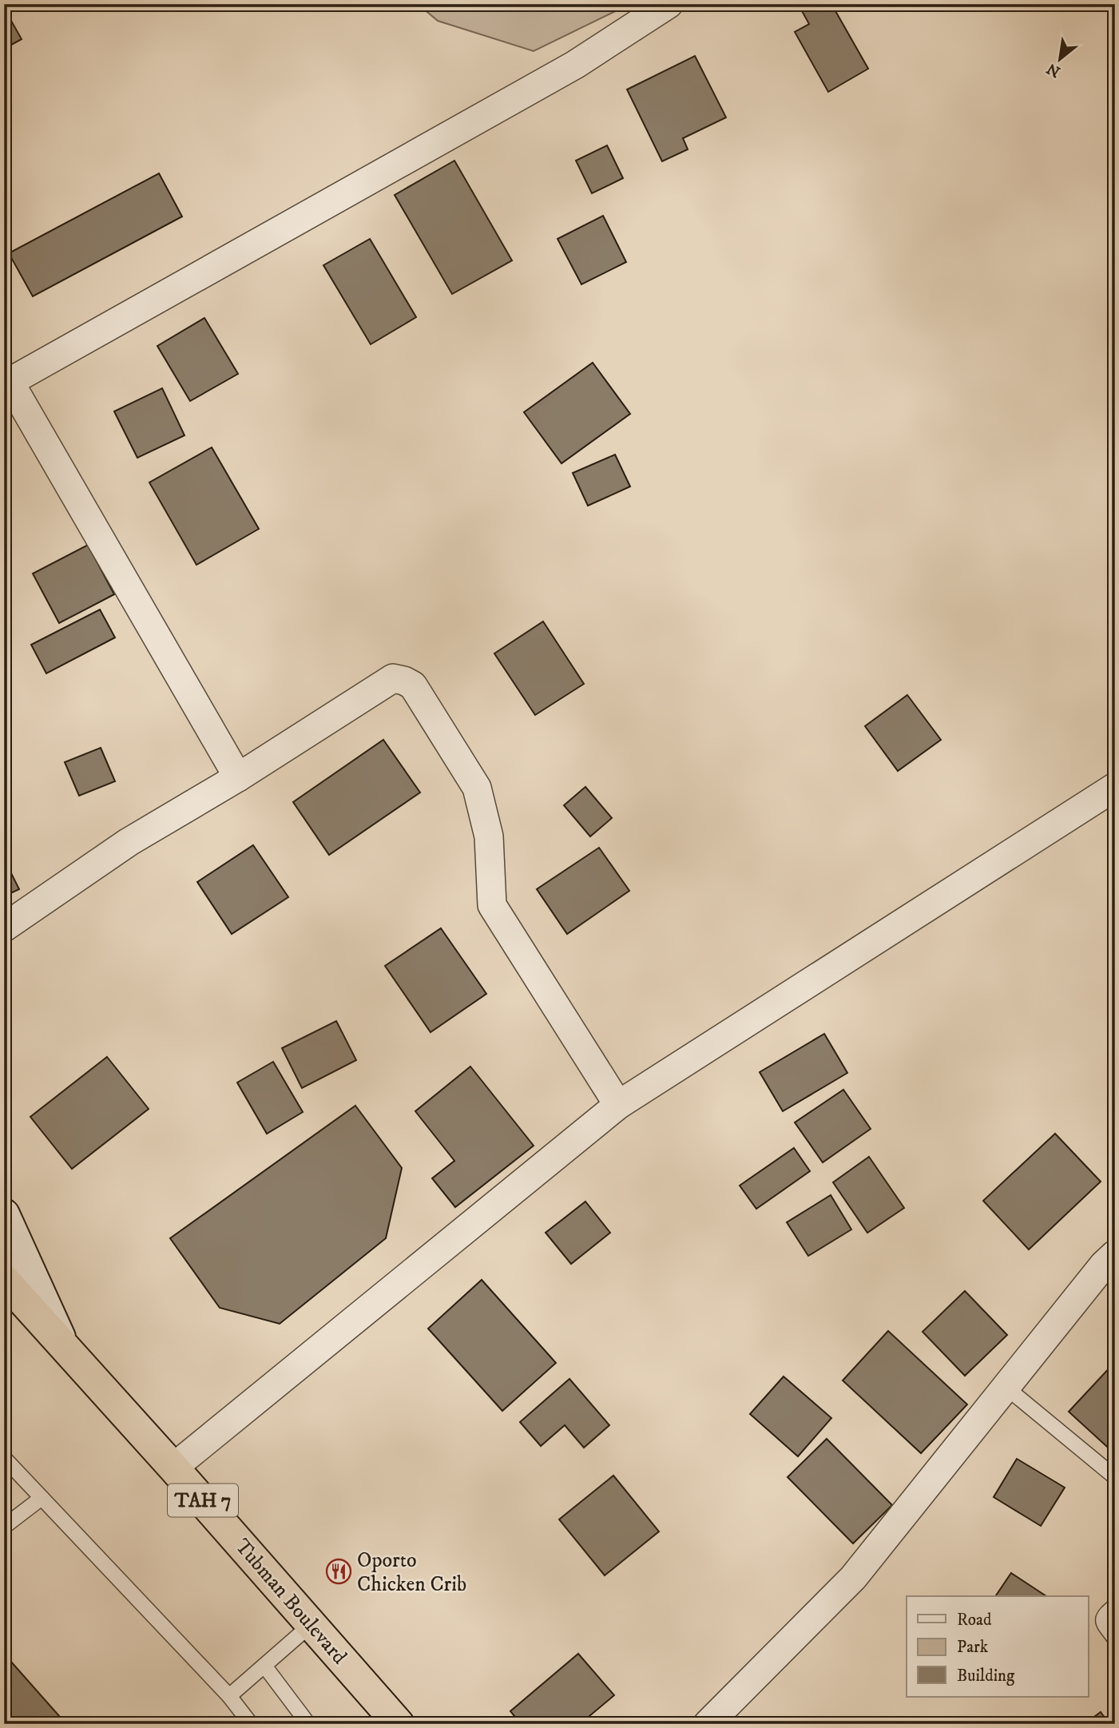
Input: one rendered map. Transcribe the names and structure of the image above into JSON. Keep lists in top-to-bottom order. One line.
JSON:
{"streets":{"highway":["TAH 7","Tubman Boulevard"]},"places":{"restaurant":["Oporto Chicken Crib"]},"legend":["Road","Park","Building"],"north":"bottom left"}
